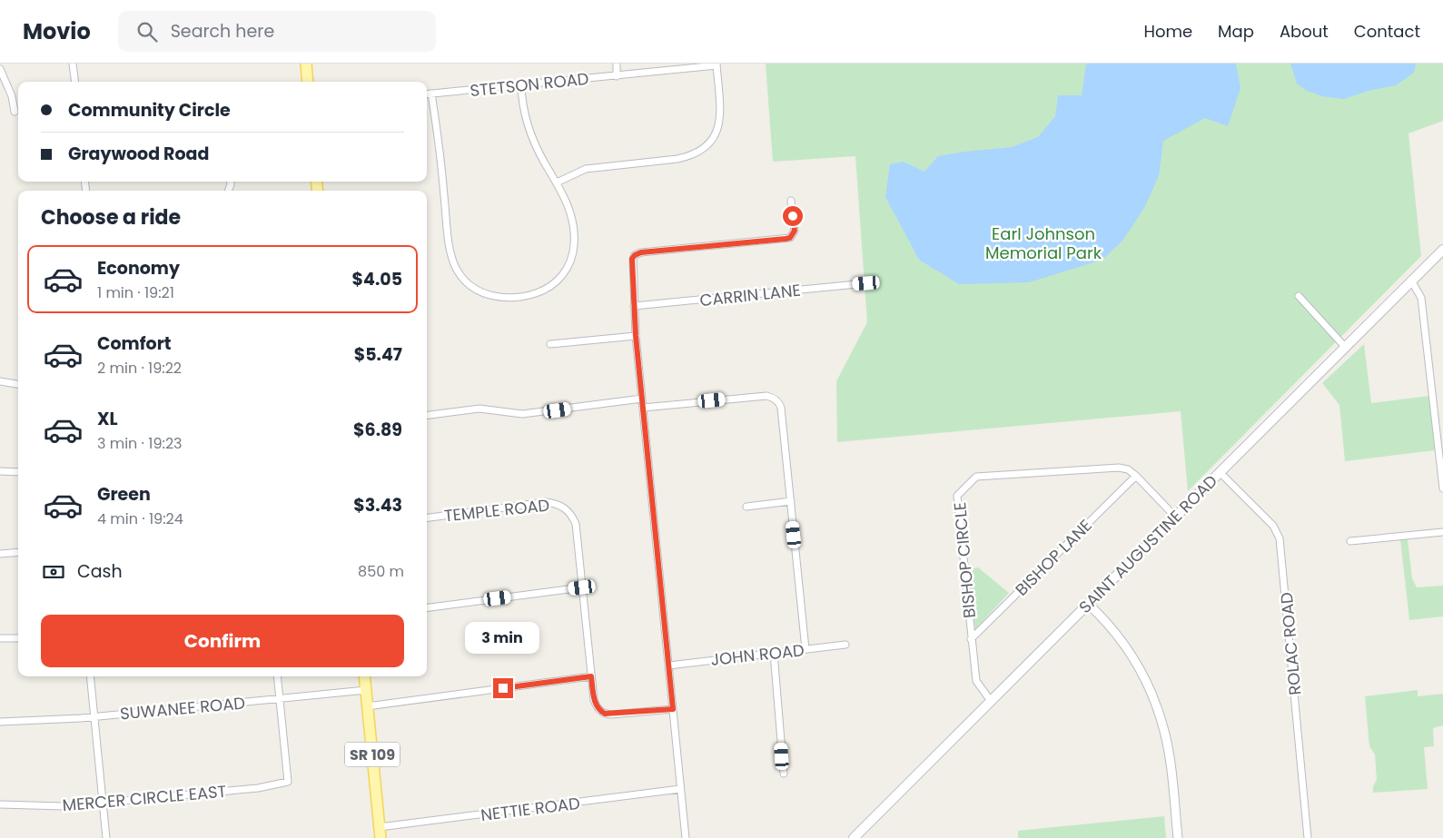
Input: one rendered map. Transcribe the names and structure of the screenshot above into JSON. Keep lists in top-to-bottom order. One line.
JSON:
{"streets":{"main road":["SAINT AUGUSTINE ROAD","SR 109"],"street":["STETSON ROAD","CARRIN LANE","TEMPLE ROAD","BISHOP LANE","BISHOP CIRCLE","ROLAC ROAD","JOHN ROAD","SUWANEE ROAD","MERCER CIRCLE EAST","NETTIE ROAD"]},"crossings":[["SAINT AUGUSTINE ROAD","BISHOP CIRCLE"],["SAINT AUGUSTINE ROAD","ROLAC ROAD"],["BISHOP LANE","BISHOP CIRCLE"],["SUWANEE ROAD","SR 109"],["SUWANEE ROAD","MERCER CIRCLE EAST"],["SR 109","NETTIE ROAD"]],"parks":["Earl Johnson Memorial Park"],"page":{"header":"Movio","search":"Search here","nav":["Home","Map","About","Contact"],"banner":["Community Circle","Graywood Road"],"heading":"Choose a ride","list":[{"name":"Economy","note":"1 min · 19:21","value":"$4.05"},{"name":"Comfort","note":"2 min · 19:22","value":"$5.47"},{"name":"XL","note":"3 min · 19:23","value":"$6.89"},{"name":"Green","note":"4 min · 19:24","value":"$3.43"}],"pay":["Cash","850 m"],"buttons":"Confirm","bubble":"3 min"}}
